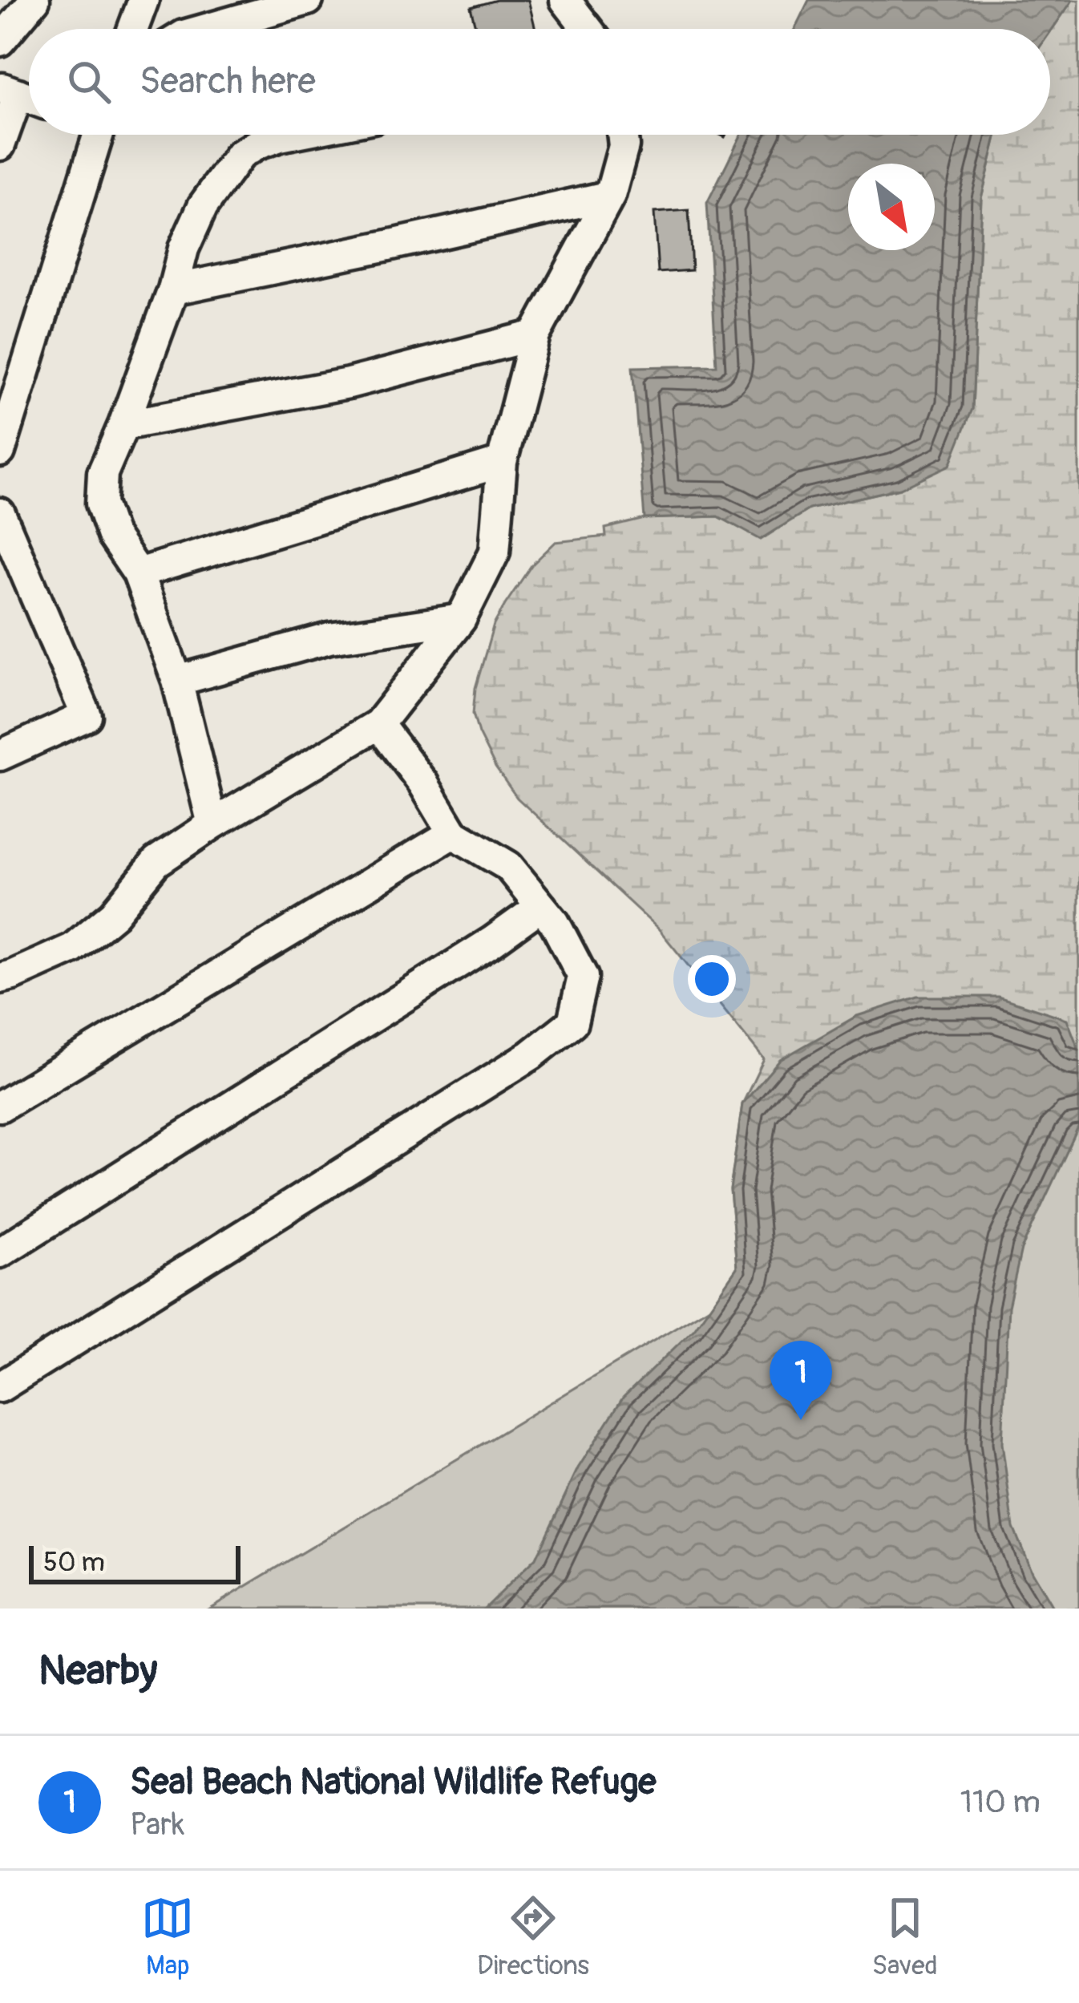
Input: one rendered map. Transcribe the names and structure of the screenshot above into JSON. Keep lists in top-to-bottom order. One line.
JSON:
{"scale_bar":"50 m","north":"bottom right","page":{"search":"Search here","pins":"1","scale":"50 m","heading":"Nearby","list":[{"mark":"1","name":"Seal Beach National Wildlife Refuge","note":"Park","value":"110 m"}],"nav":["Map","Directions","Saved"]}}
